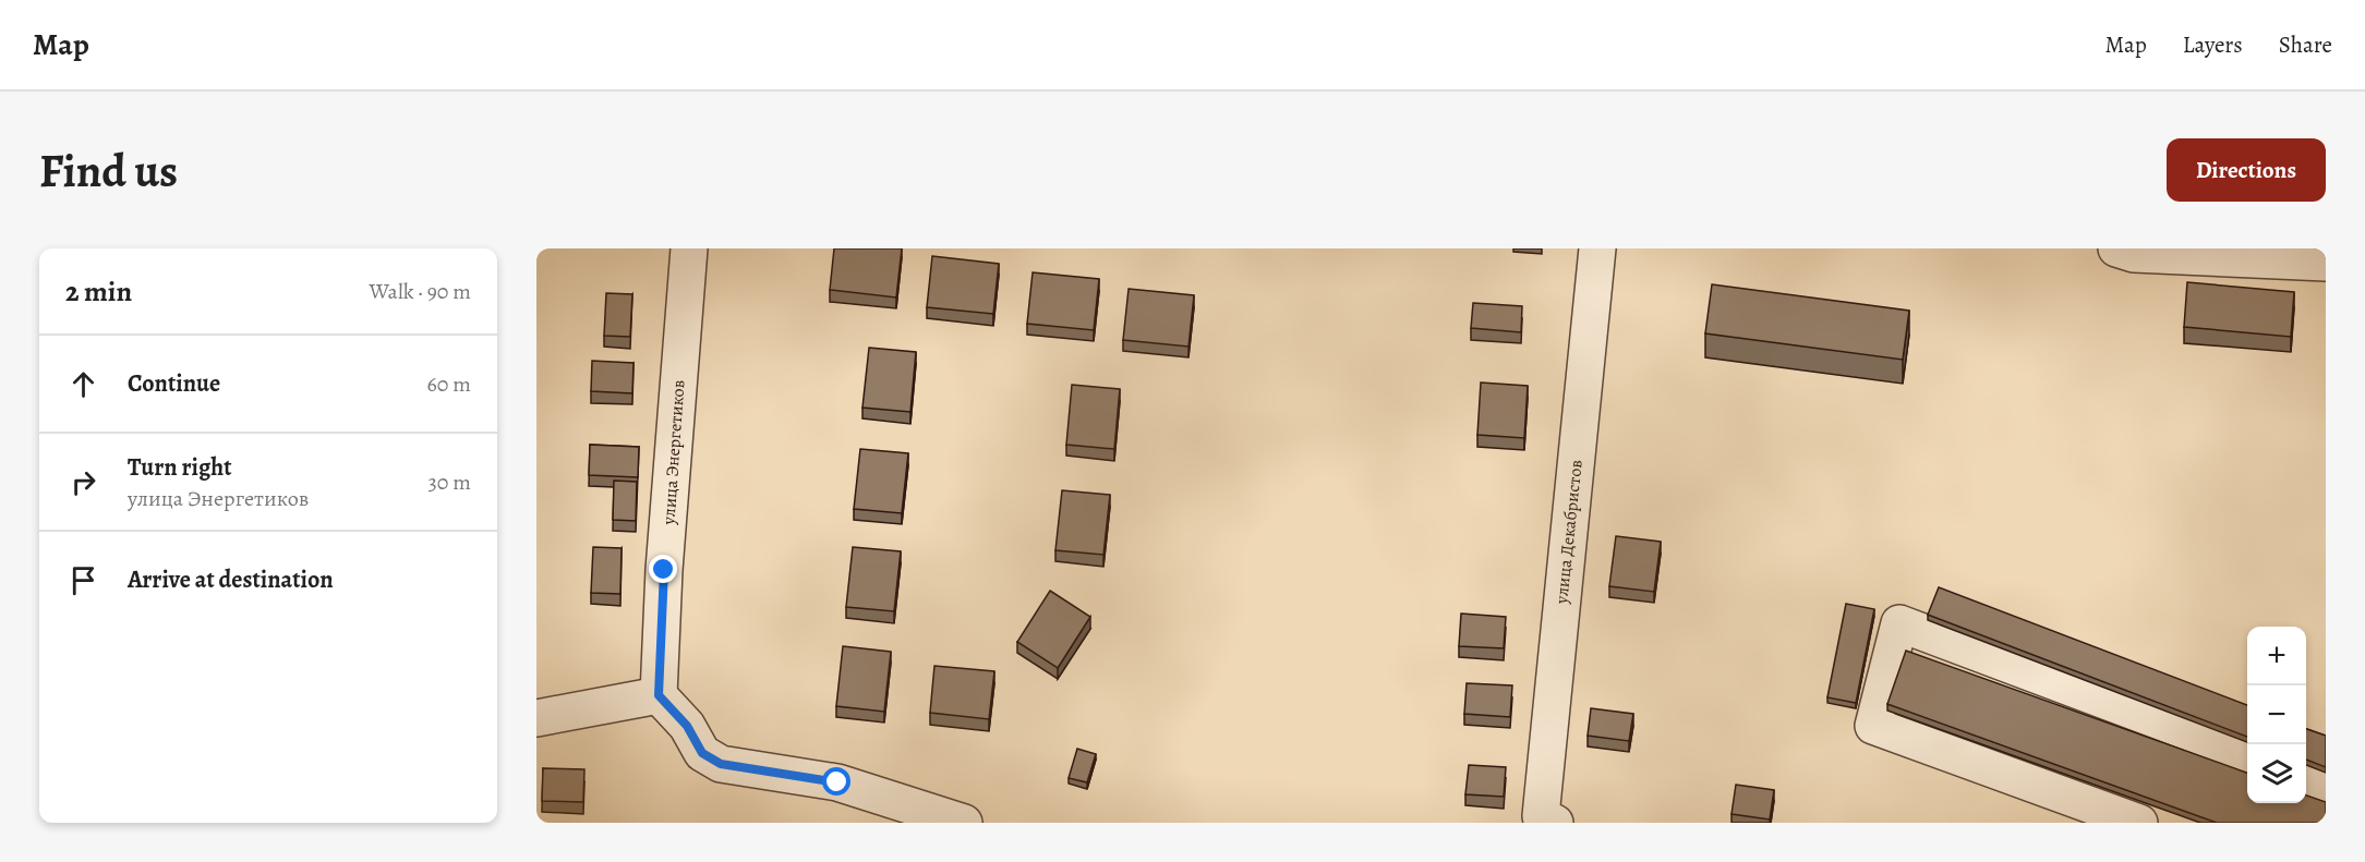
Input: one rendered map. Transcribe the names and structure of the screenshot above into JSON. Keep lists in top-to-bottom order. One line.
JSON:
{"streets":{"street":["улица Энергетиков","улица Декабристов"]},"page":{"header":"Map","nav":["Map","Layers","Share"],"buttons":"Directions","title":"Find us","heading":["2 min","Walk · 90 m"],"list":[["Continue","60 m"],["Turn right","улица Энергетиков","30 m"],"Arrive at destination"],"map_buttons":["+","−"]}}
